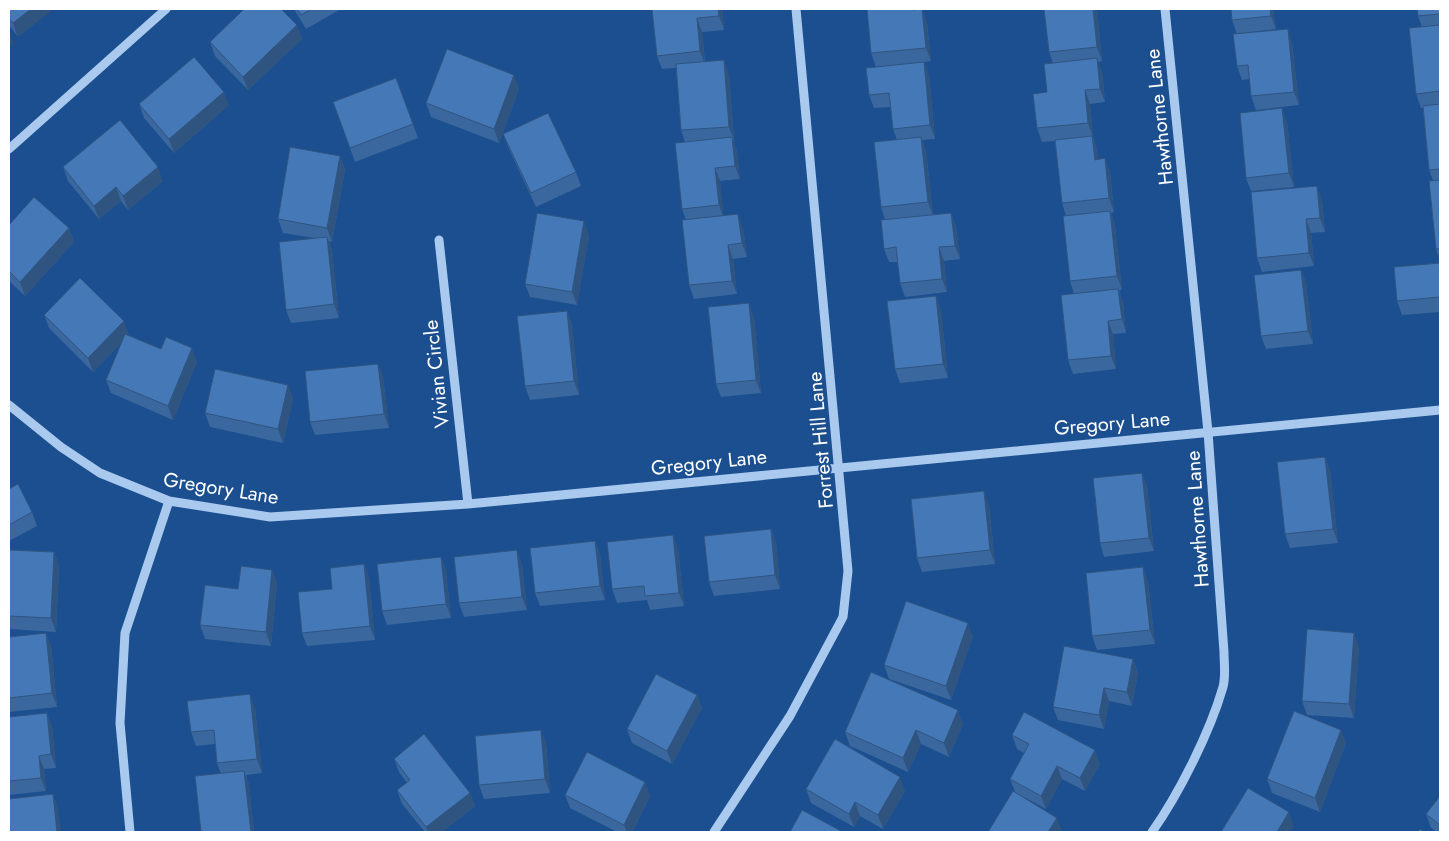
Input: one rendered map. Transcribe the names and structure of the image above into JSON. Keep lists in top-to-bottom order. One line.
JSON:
{"streets":{"street":["Hawthorne Lane","Vivian Circle","Gregory Lane","Forrest Hill Lane"]},"crossings":[["Hawthorne Lane","Gregory Lane"],["Vivian Circle","Gregory Lane"],["Gregory Lane","Forrest Hill Lane"]]}
